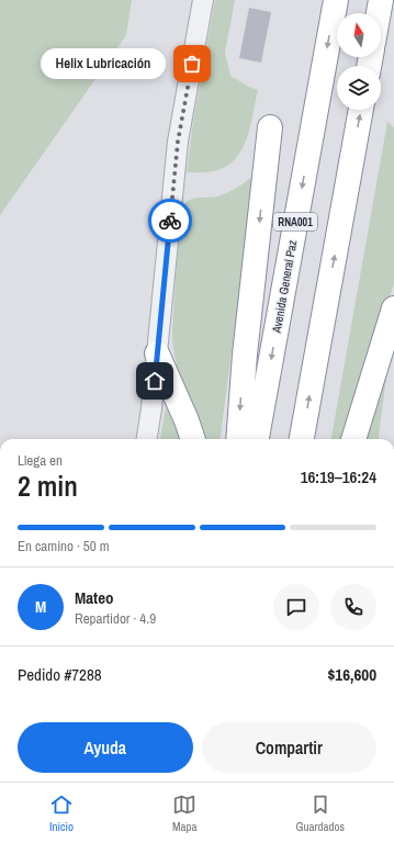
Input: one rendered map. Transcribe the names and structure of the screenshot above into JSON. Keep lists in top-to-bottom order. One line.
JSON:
{"streets":{"highway":["RNA001","Avenida General Paz"]},"places":["Helix Lubricación"],"north":"top","page":{"bubble":"Helix Lubricación","heading":["2 min","Llega en","16:19–16:24"],"panel":["Mateo","Repartidor · 4.9","Pedido #7288","$16,600"],"bar":"En camino · 50 m","round":"M","buttons":["Ayuda","Compartir"],"tabs":["Inicio","Mapa","Guardados"]}}
